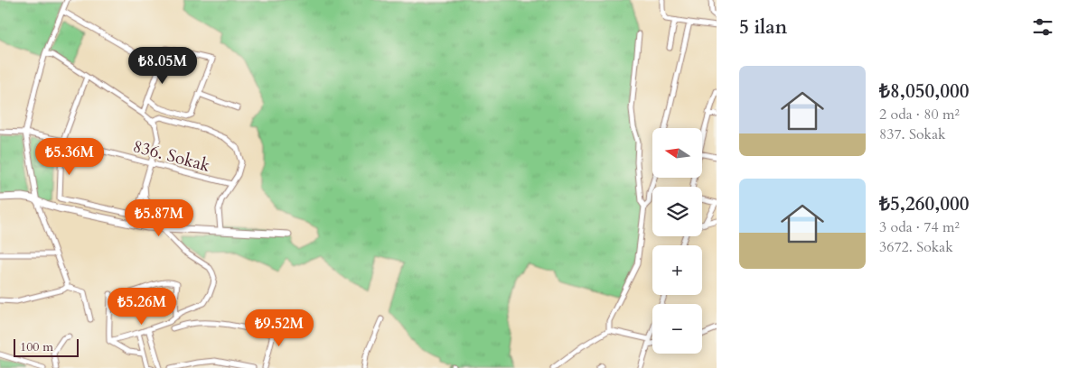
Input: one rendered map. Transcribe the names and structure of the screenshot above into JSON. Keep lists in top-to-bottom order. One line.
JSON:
{"streets":{"street":["836. Sokak"]},"scale_bar":"100 m","north":"left","page":{"heading":"5 ilan","price":["₺8.05M","₺5.36M","₺5.87M","₺5.26M","₺9.52M"],"list":[{"name":"₺8,050,000","note":"2 oda · 80 m² · 837. Sokak"},{"name":"₺5,260,000","note":"3 oda · 74 m² · 3672. Sokak"}],"map_buttons":["+","−"],"scale":"100 m"}}
